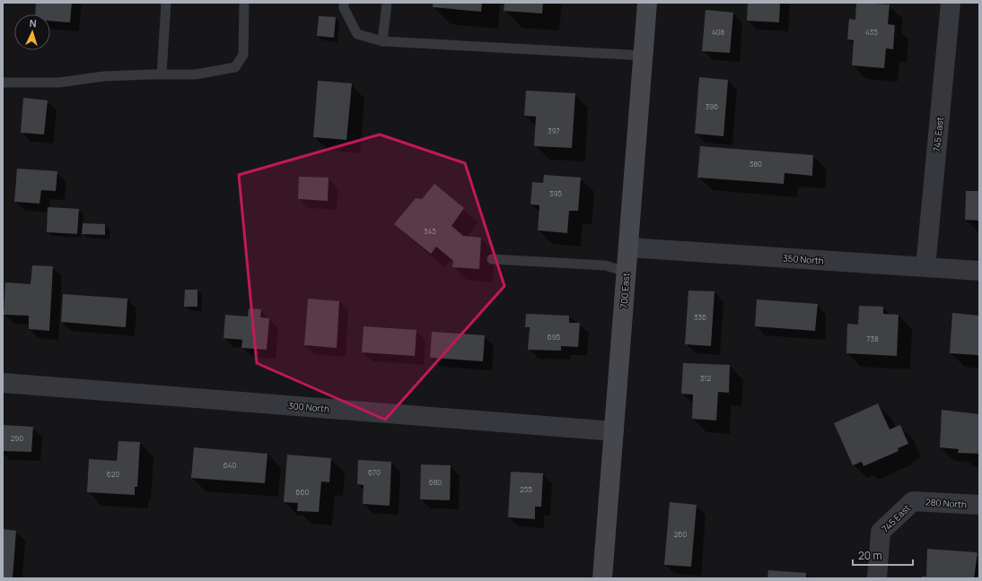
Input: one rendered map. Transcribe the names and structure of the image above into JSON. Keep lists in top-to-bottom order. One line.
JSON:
{"streets":{"street":["745 East","350 North","700 East","300 North","280 North"]},"crossings":[["745 East","350 North"],["745 East","280 North"],["350 North","700 East"],["700 East","300 North"]],"house_numbers":["408","435","396","397","380","395","345","336","695","738","312","290","640","670","620","680","255","660","260"],"scale_bar":"20 m","north":"top"}
